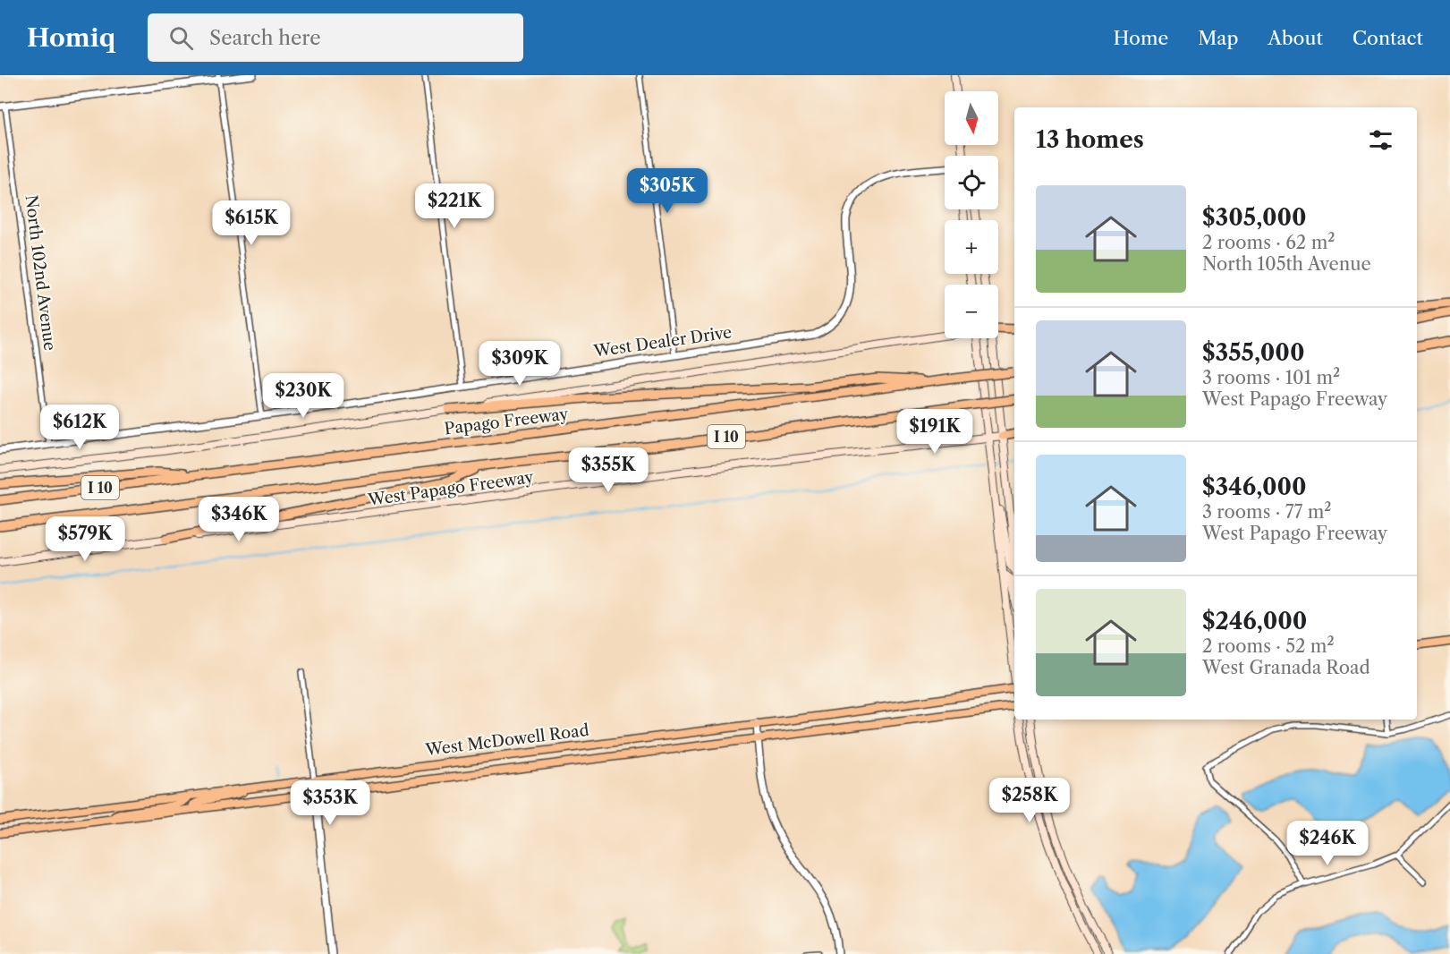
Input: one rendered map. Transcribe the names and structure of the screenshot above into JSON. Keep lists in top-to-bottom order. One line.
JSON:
{"streets":{"highway":["Papago Freeway","I 10"],"main road":["West Papago Freeway","West McDowell Road"],"street":["North 102nd Avenue","West Dealer Drive"]},"crossings":[["North 102nd Avenue","West Dealer Drive"]],"north":"bottom","page":{"header":"Homiq","search":"Search here","nav":["Home","Map","About","Contact"],"map_buttons":["+","−"],"heading":"13 homes","price":["$305K","$221K","$615K","$309K","$230K","$612K","$191K","$355K","$346K","$579K","$258K","$353K","$246K"],"list":[{"name":"$305,000","note":"2 rooms · 62 m² · North 105th Avenue"},{"name":"$355,000","note":"3 rooms · 101 m² · West Papago Freeway"},{"name":"$346,000","note":"3 rooms · 77 m² · West Papago Freeway"},{"name":"$246,000","note":"2 rooms · 52 m² · West Granada Road"}]}}
